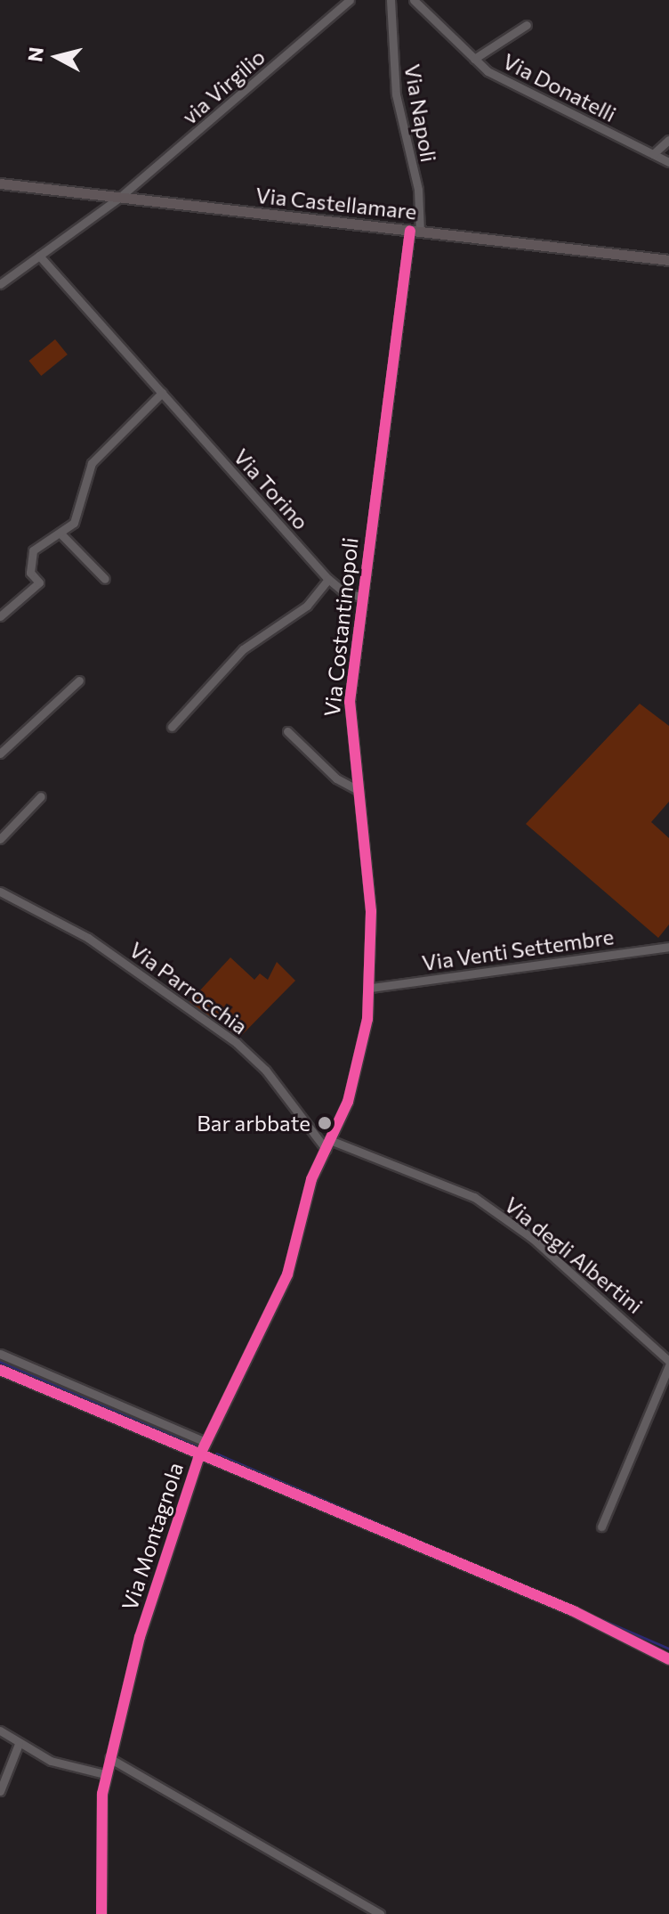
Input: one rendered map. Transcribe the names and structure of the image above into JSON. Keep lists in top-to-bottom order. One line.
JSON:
{"streets":{"main road":["Via Castellamare"],"street":["via Virgilio","Via Donatelli","Via Napoli","Via Torino","Via Costantinopoli","Via Venti Settembre","Via Parrocchia","Via degli Albertini","Via Montagnola"]},"crossings":[["via Virgilio","Via Castellamare"],["via Virgilio","Via Torino"],["Via Napoli","Via Castellamare"],["Via Napoli","Via Costantinopoli"],["Via Castellamare","Via Costantinopoli"],["Via Torino","Via Costantinopoli"],["Via Costantinopoli","Via Venti Settembre"],["Via Costantinopoli","Via Parrocchia"],["Via Costantinopoli","Via degli Albertini"],["Via Costantinopoli","Via Montagnola"],["Via Parrocchia","Via degli Albertini"],["Via Parrocchia","Via Montagnola"],["Via degli Albertini","Via Montagnola"]],"places":["Bar arbbate"],"north":"left"}
